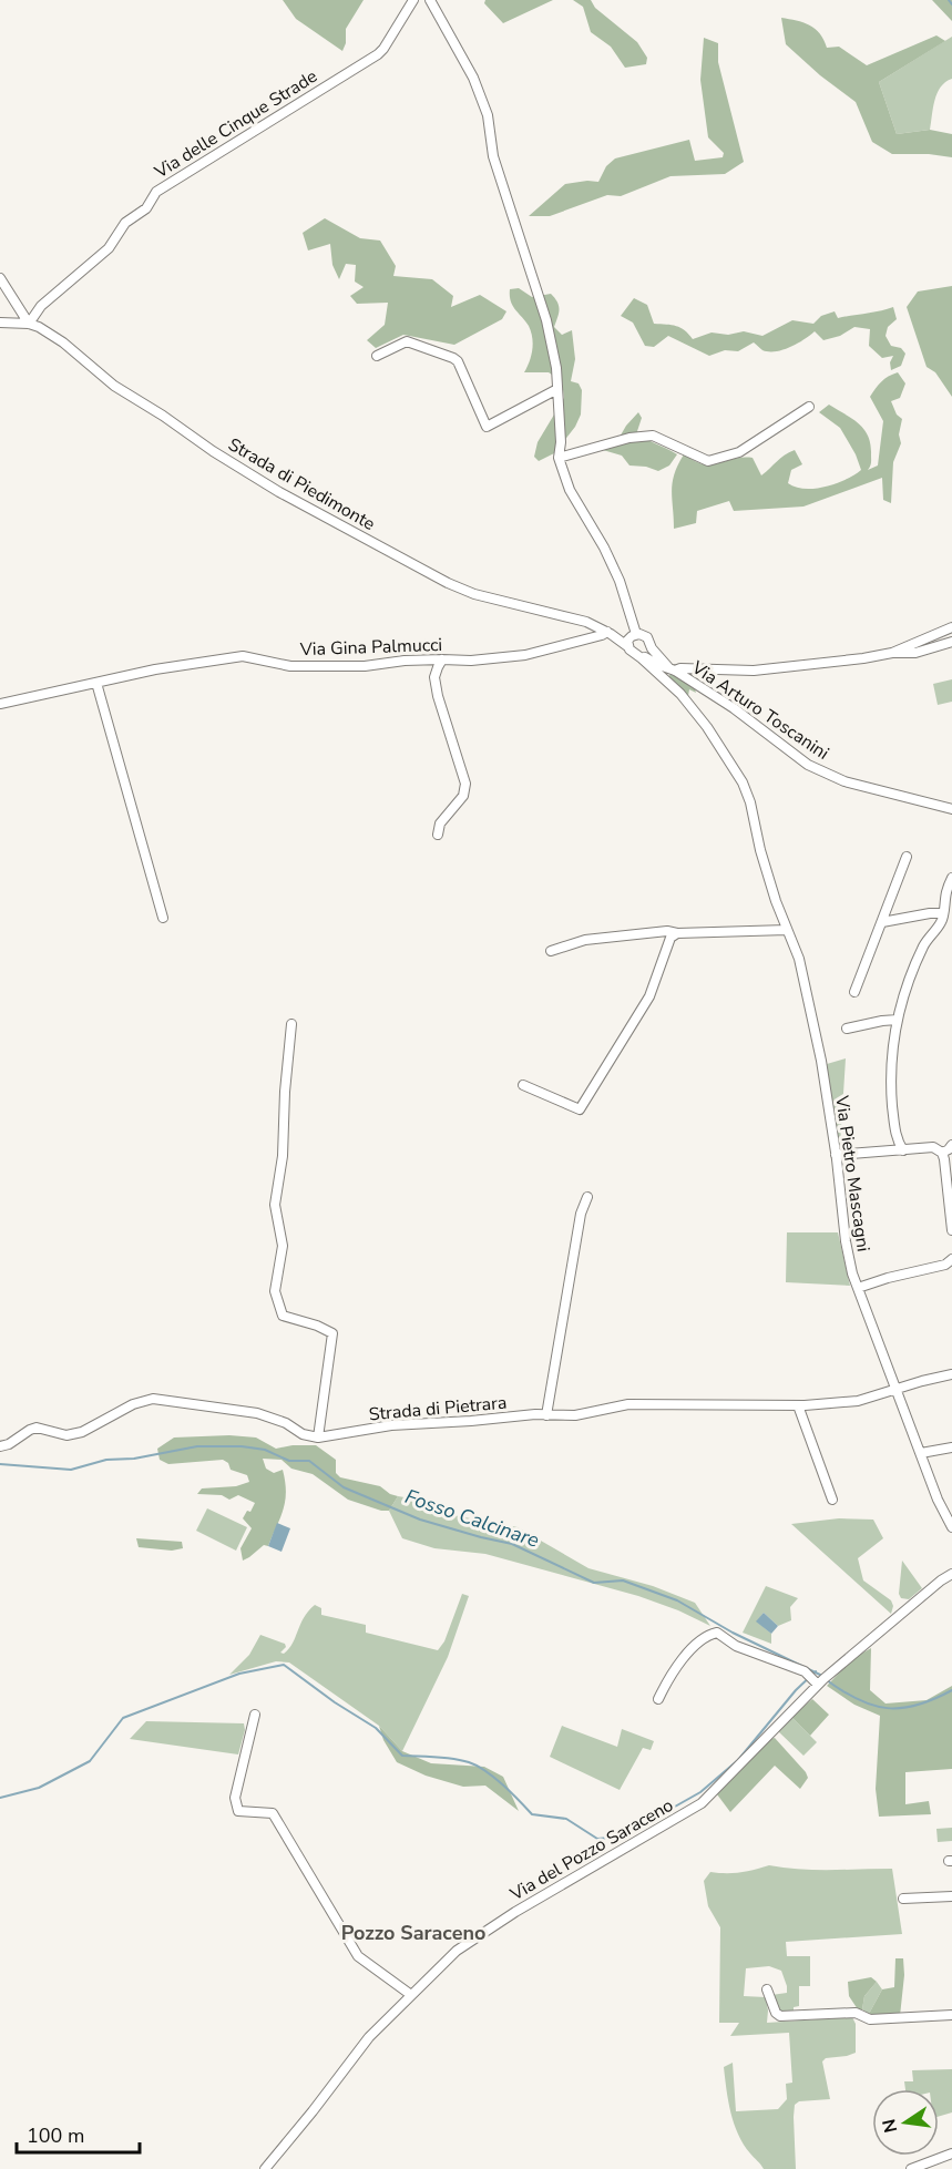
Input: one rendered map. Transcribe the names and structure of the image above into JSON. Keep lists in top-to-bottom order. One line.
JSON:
{"streets":{"street":["Via delle Cinque Strade","Strada di Piedimonte","Via Gina Palmucci","Via Arturo Toscanini","Via Pietro Mascagni","Strada di Pietrara","Via del Pozzo Saraceno"]},"crossings":[["Via delle Cinque Strade","Strada di Piedimonte"],["Strada di Piedimonte","Via Gina Palmucci"],["Strada di Piedimonte","Via Arturo Toscanini"],["Strada di Piedimonte","Via Pietro Mascagni"],["Via Arturo Toscanini","Via Pietro Mascagni"],["Via Pietro Mascagni","Strada di Pietrara"]],"districts":["Pozzo Saraceno"],"water":["Fosso Calcinare"],"scale_bar":"100 m","north":"left"}
